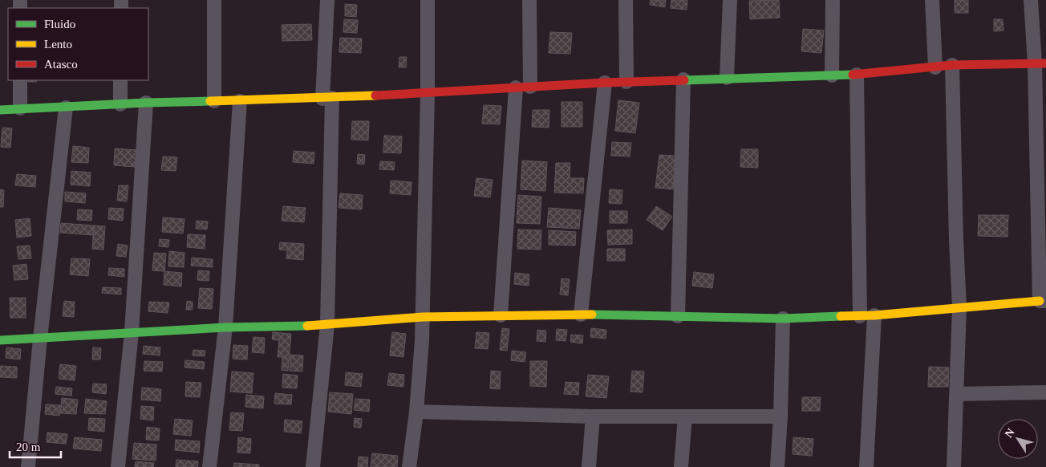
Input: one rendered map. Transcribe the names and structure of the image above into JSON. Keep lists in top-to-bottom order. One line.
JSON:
{"legend":["Fluido","Lento","Atasco"],"scale_bar":"20 m","north":"top left"}
